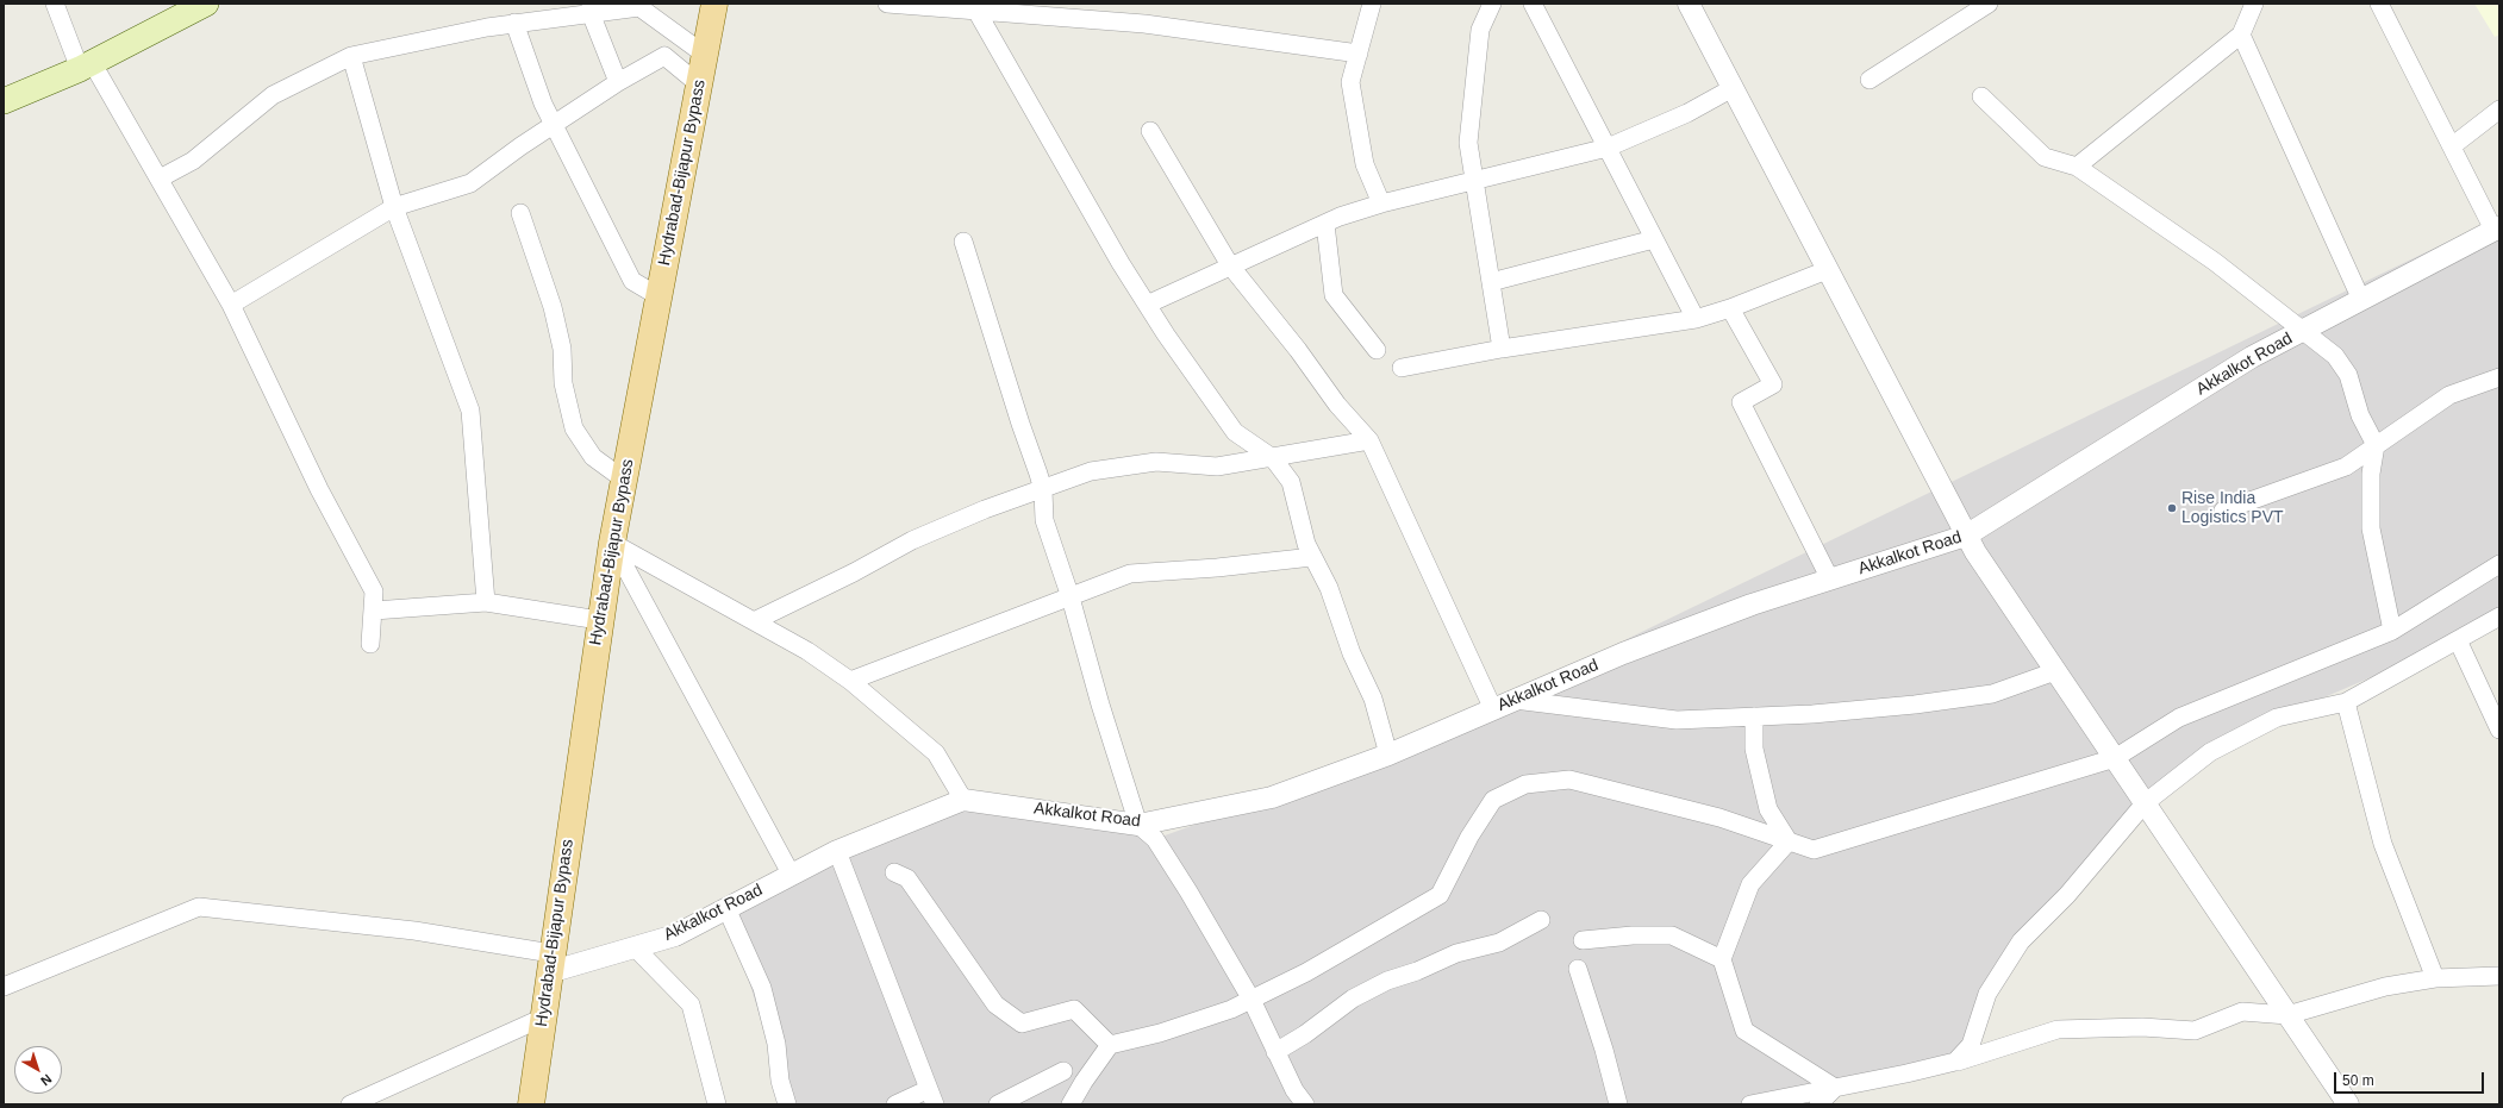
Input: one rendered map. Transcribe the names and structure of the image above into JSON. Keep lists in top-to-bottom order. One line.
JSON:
{"streets":{"main road":["Hydrabad-Bijapur Bypass"],"street":["Akkalkot Road"]},"crossings":[["Hydrabad-Bijapur Bypass","Akkalkot Road"]],"places":["Rise India Logistics PVT"],"scale_bar":"50 m","north":"bottom right"}
